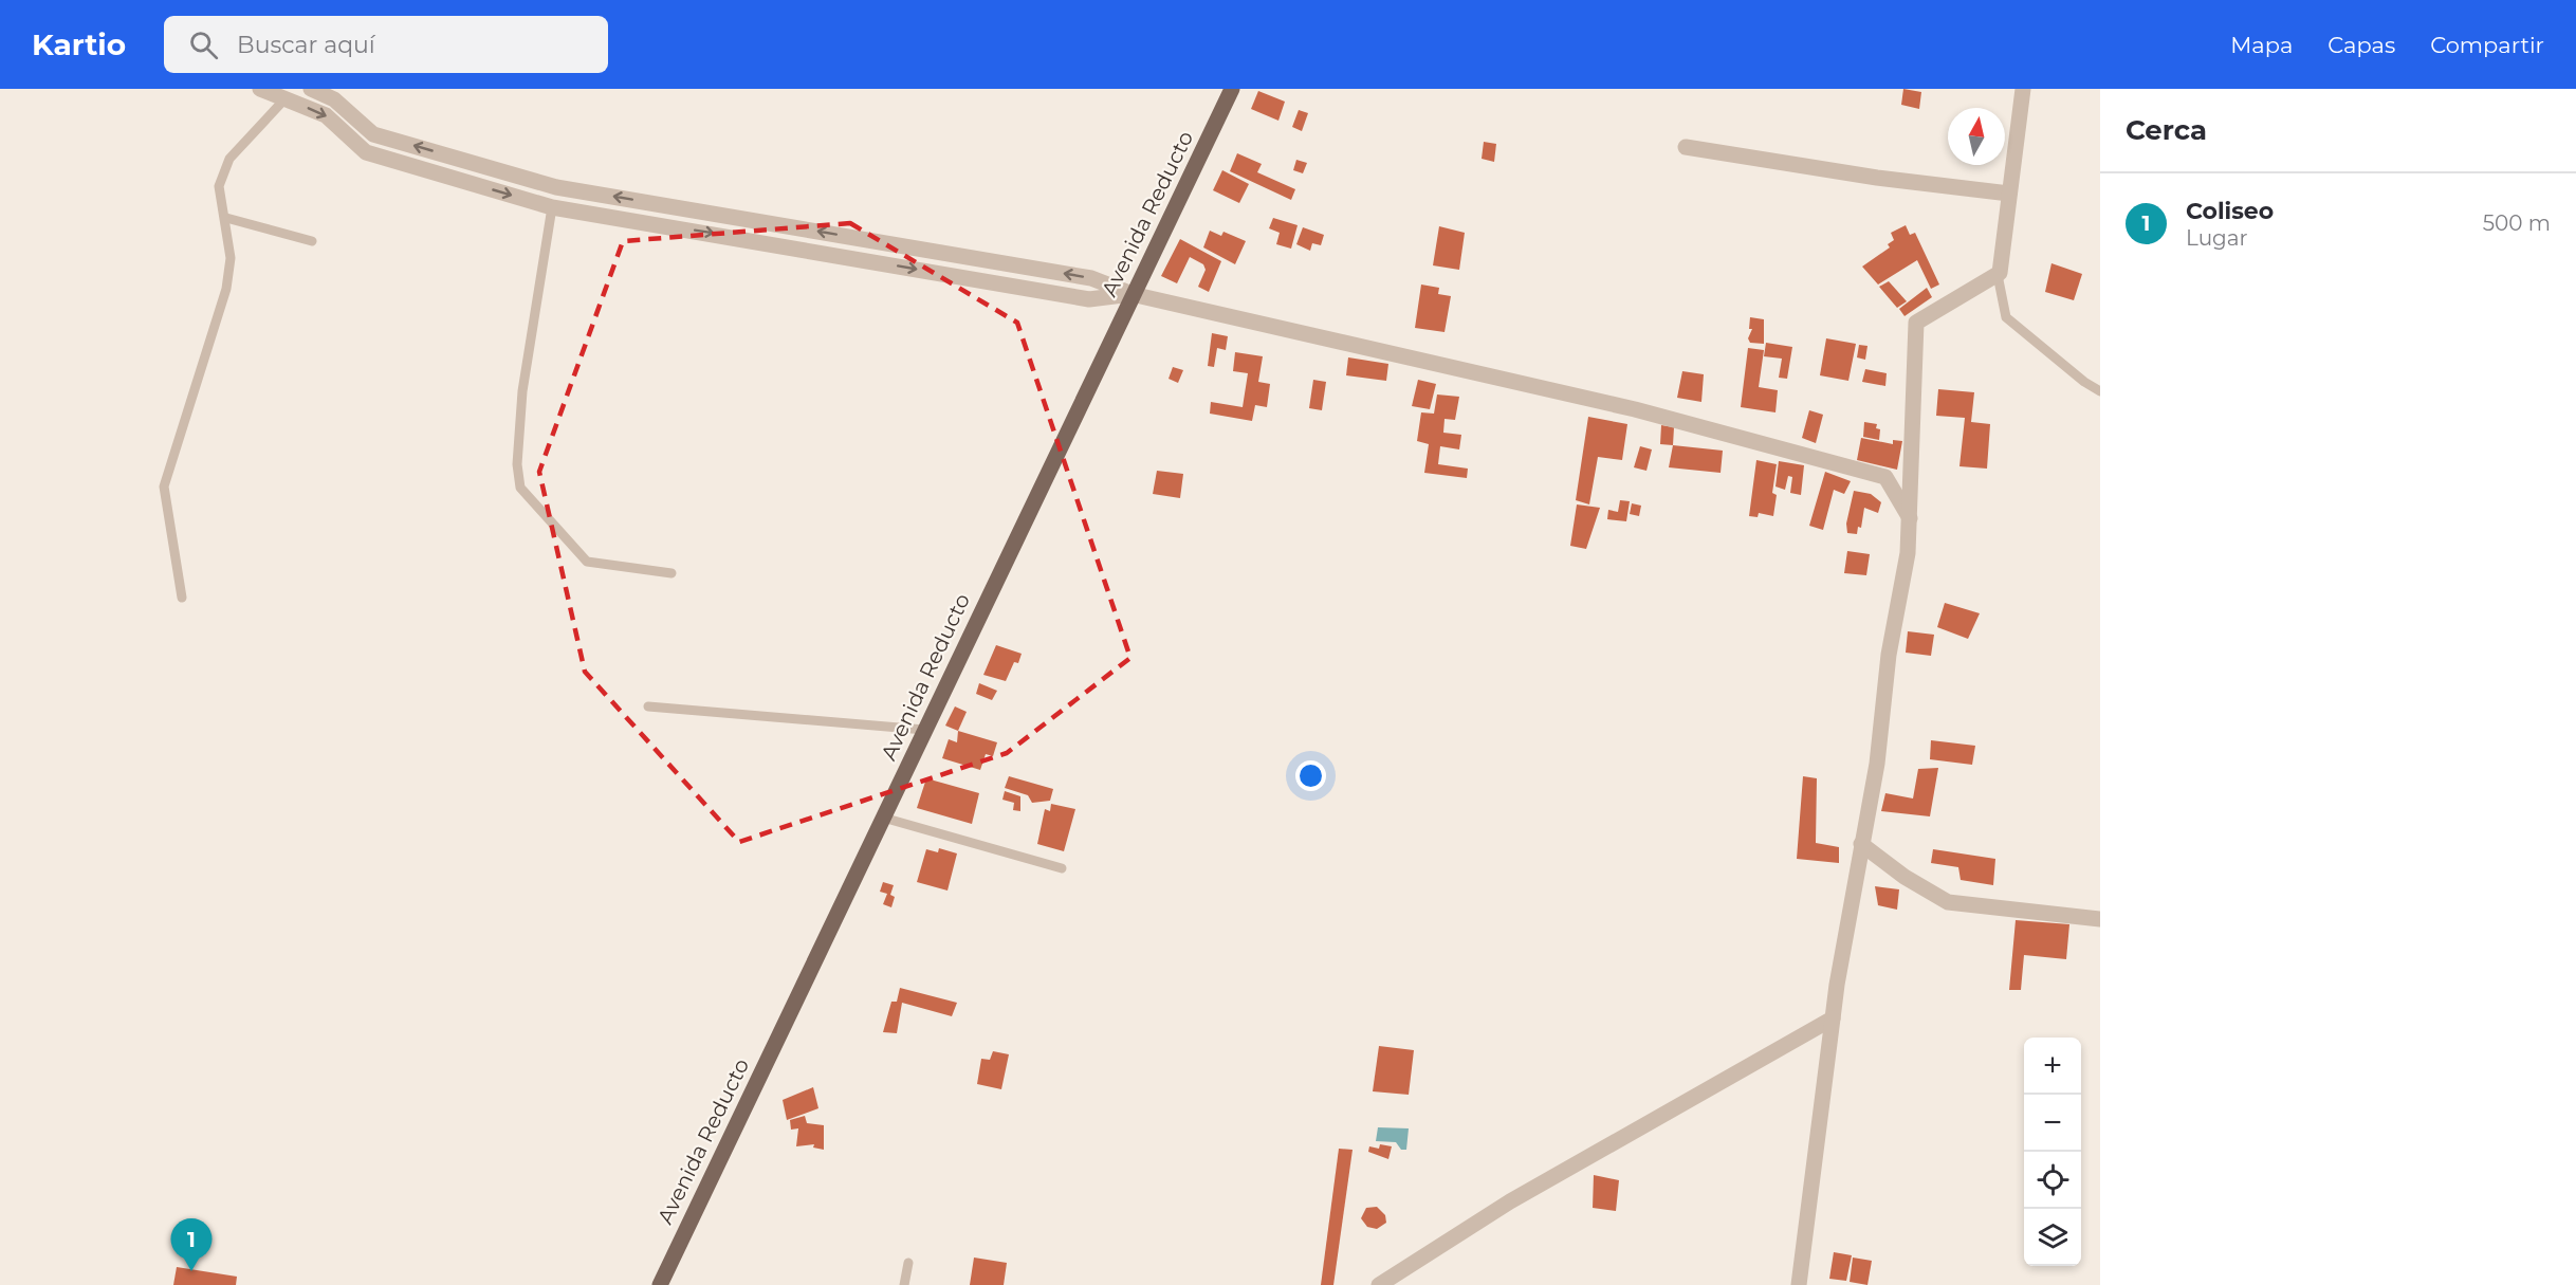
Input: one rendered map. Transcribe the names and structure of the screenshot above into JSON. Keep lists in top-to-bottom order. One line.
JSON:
{"streets":{"main road":["Avenida Reducto"]},"north":"top","page":{"header":"Kartio","search":"Buscar aquí","nav":["Mapa","Capas","Compartir"],"heading":"Cerca","list":[{"mark":"1","name":"Coliseo","note":"Lugar","value":"500 m"}],"map_buttons":["+","−"],"pins":"1"}}
